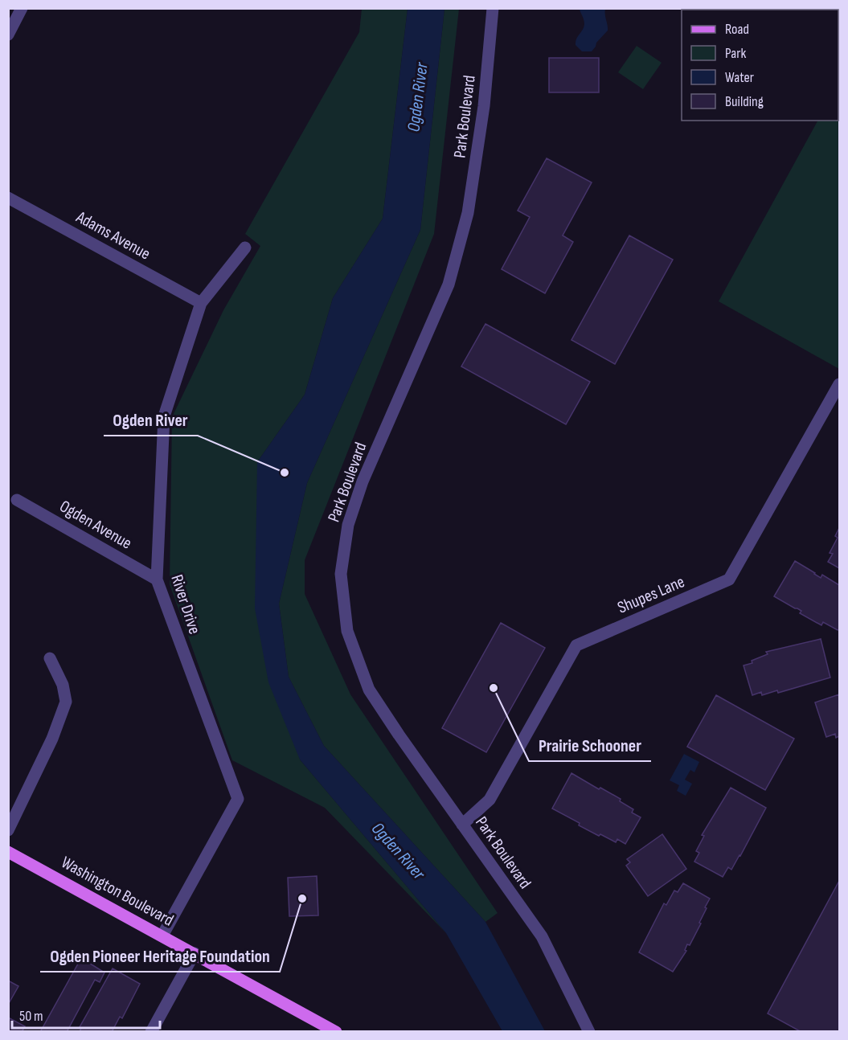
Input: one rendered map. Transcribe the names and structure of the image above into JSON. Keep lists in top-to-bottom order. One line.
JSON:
{"streets":{"main road":["Washington Boulevard"],"street":["Park Boulevard","Adams Avenue","Ogden Avenue","Shupes Lane","River Drive"]},"crossings":[["Park Boulevard","Shupes Lane"],["Adams Avenue","River Drive"],["Ogden Avenue","River Drive"],["River Drive","Washington Boulevard"]],"water":["Ogden River"],"places":["Ogden River","Prairie Schooner","Ogden Pioneer Heritage Foundation"],"legend":["Road","Park","Water","Building"],"scale_bar":"50 m"}
